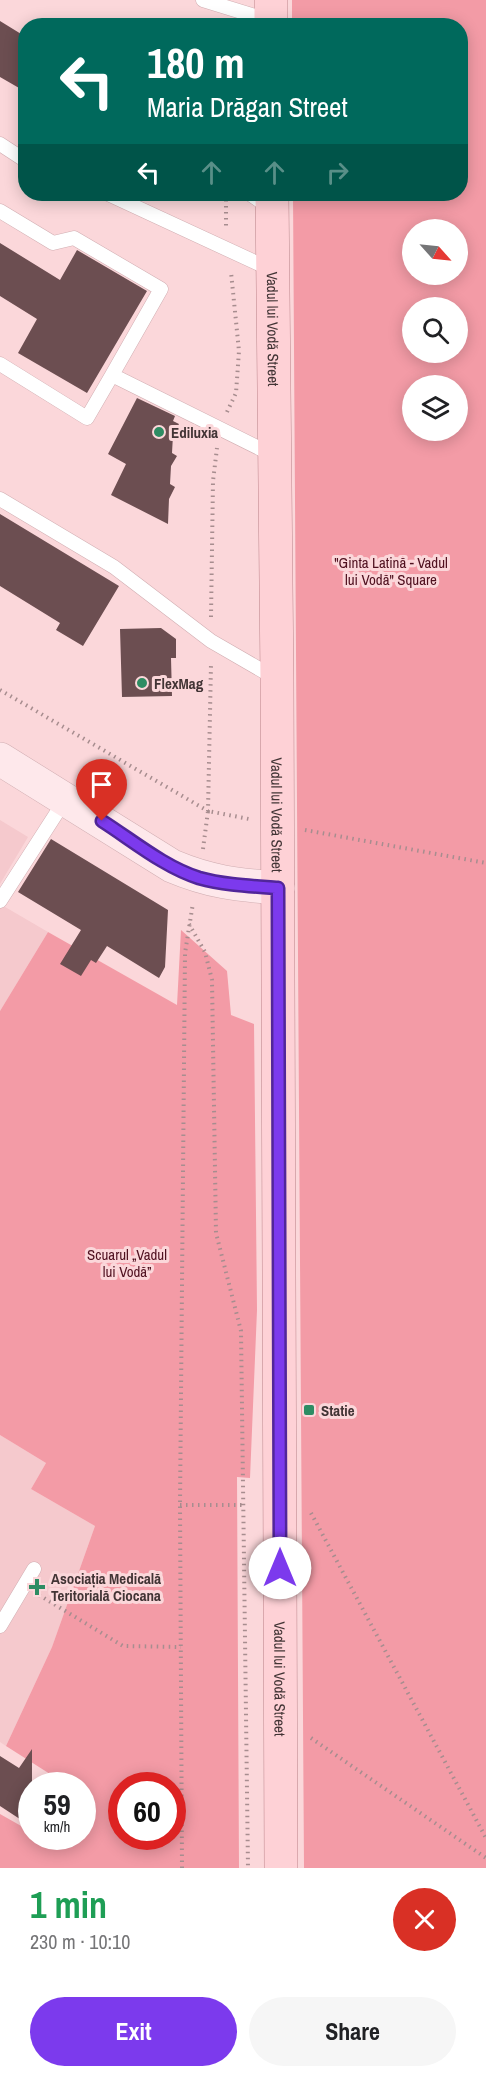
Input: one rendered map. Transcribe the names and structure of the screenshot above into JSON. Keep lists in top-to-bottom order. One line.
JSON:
{"streets":{"main road":["Vadul lui Vodă Street"]},"parks":["\"Ginta Latină - Vadul lui Vodă\" Square","Scuarul „Vadul lui Vodă”"],"places":{"other":["Ediluxia","FlexMag"],"transit":["Statie"],"health":["Asociația Medicală Teritorială Ciocana"]},"north":"bottom right","page":{"turn":["180 m","Maria Drăgan Street"],"speed":"59 km/h","limit":"60","heading":["1 min","230 m · 10:10"],"buttons":["Exit","Share"]}}
